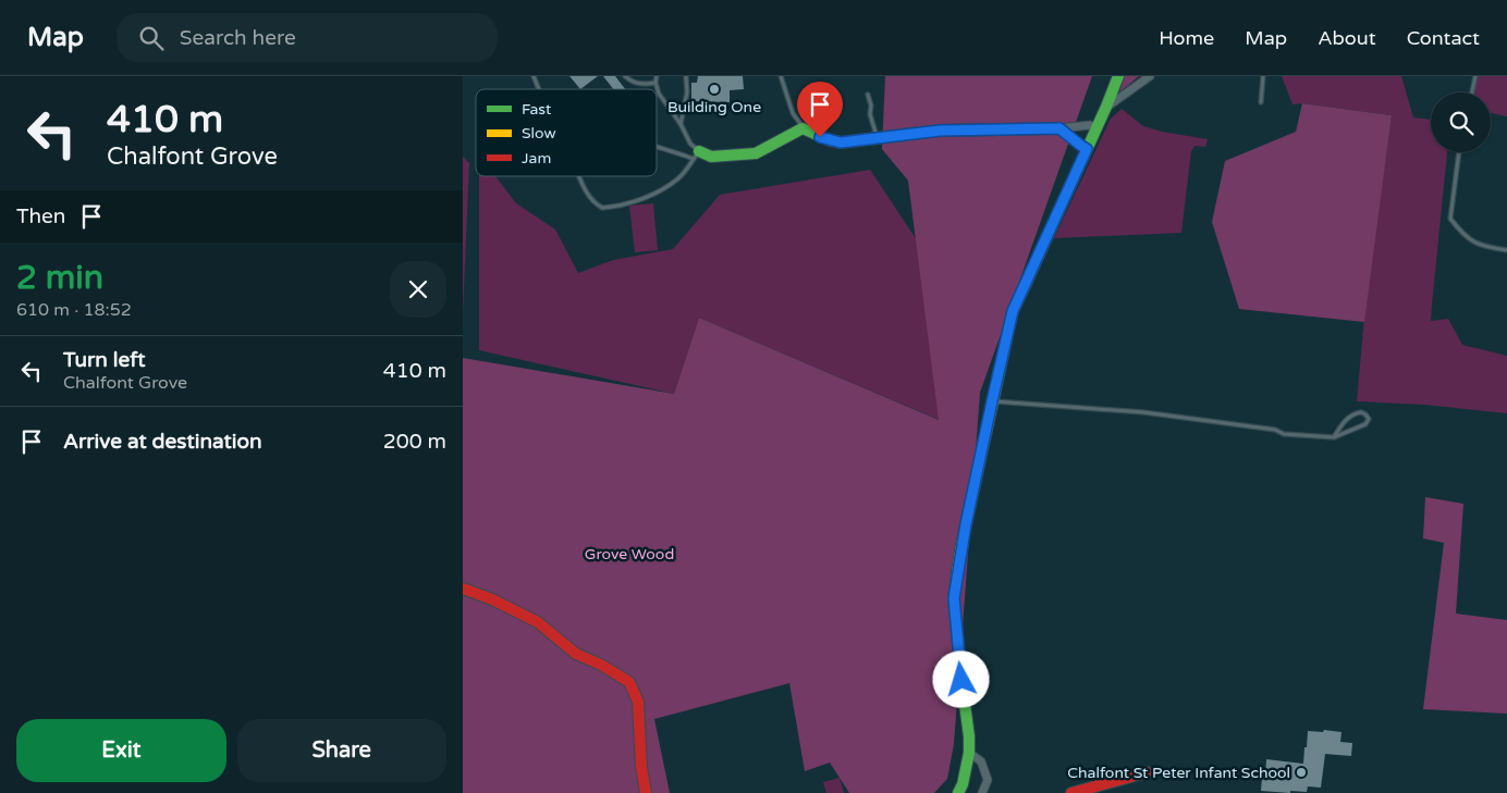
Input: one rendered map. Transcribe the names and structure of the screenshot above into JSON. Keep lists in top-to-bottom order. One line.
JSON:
{"parks":["Grove Wood"],"places":["Building One","Chalfont St Peter Infant School"],"legend":["Fast","Slow","Jam"],"page":{"header":"Map","search":"Search here","nav":["Home","Map","About","Contact"],"turn":["410 m","Chalfont Grove"],"then":"Then","heading":["2 min","610 m · 18:52"],"list":[{"name":"Turn left","note":"Chalfont Grove","value":"410 m"},{"name":"Arrive at destination","value":"200 m"}],"buttons":["Exit","Share"]}}
